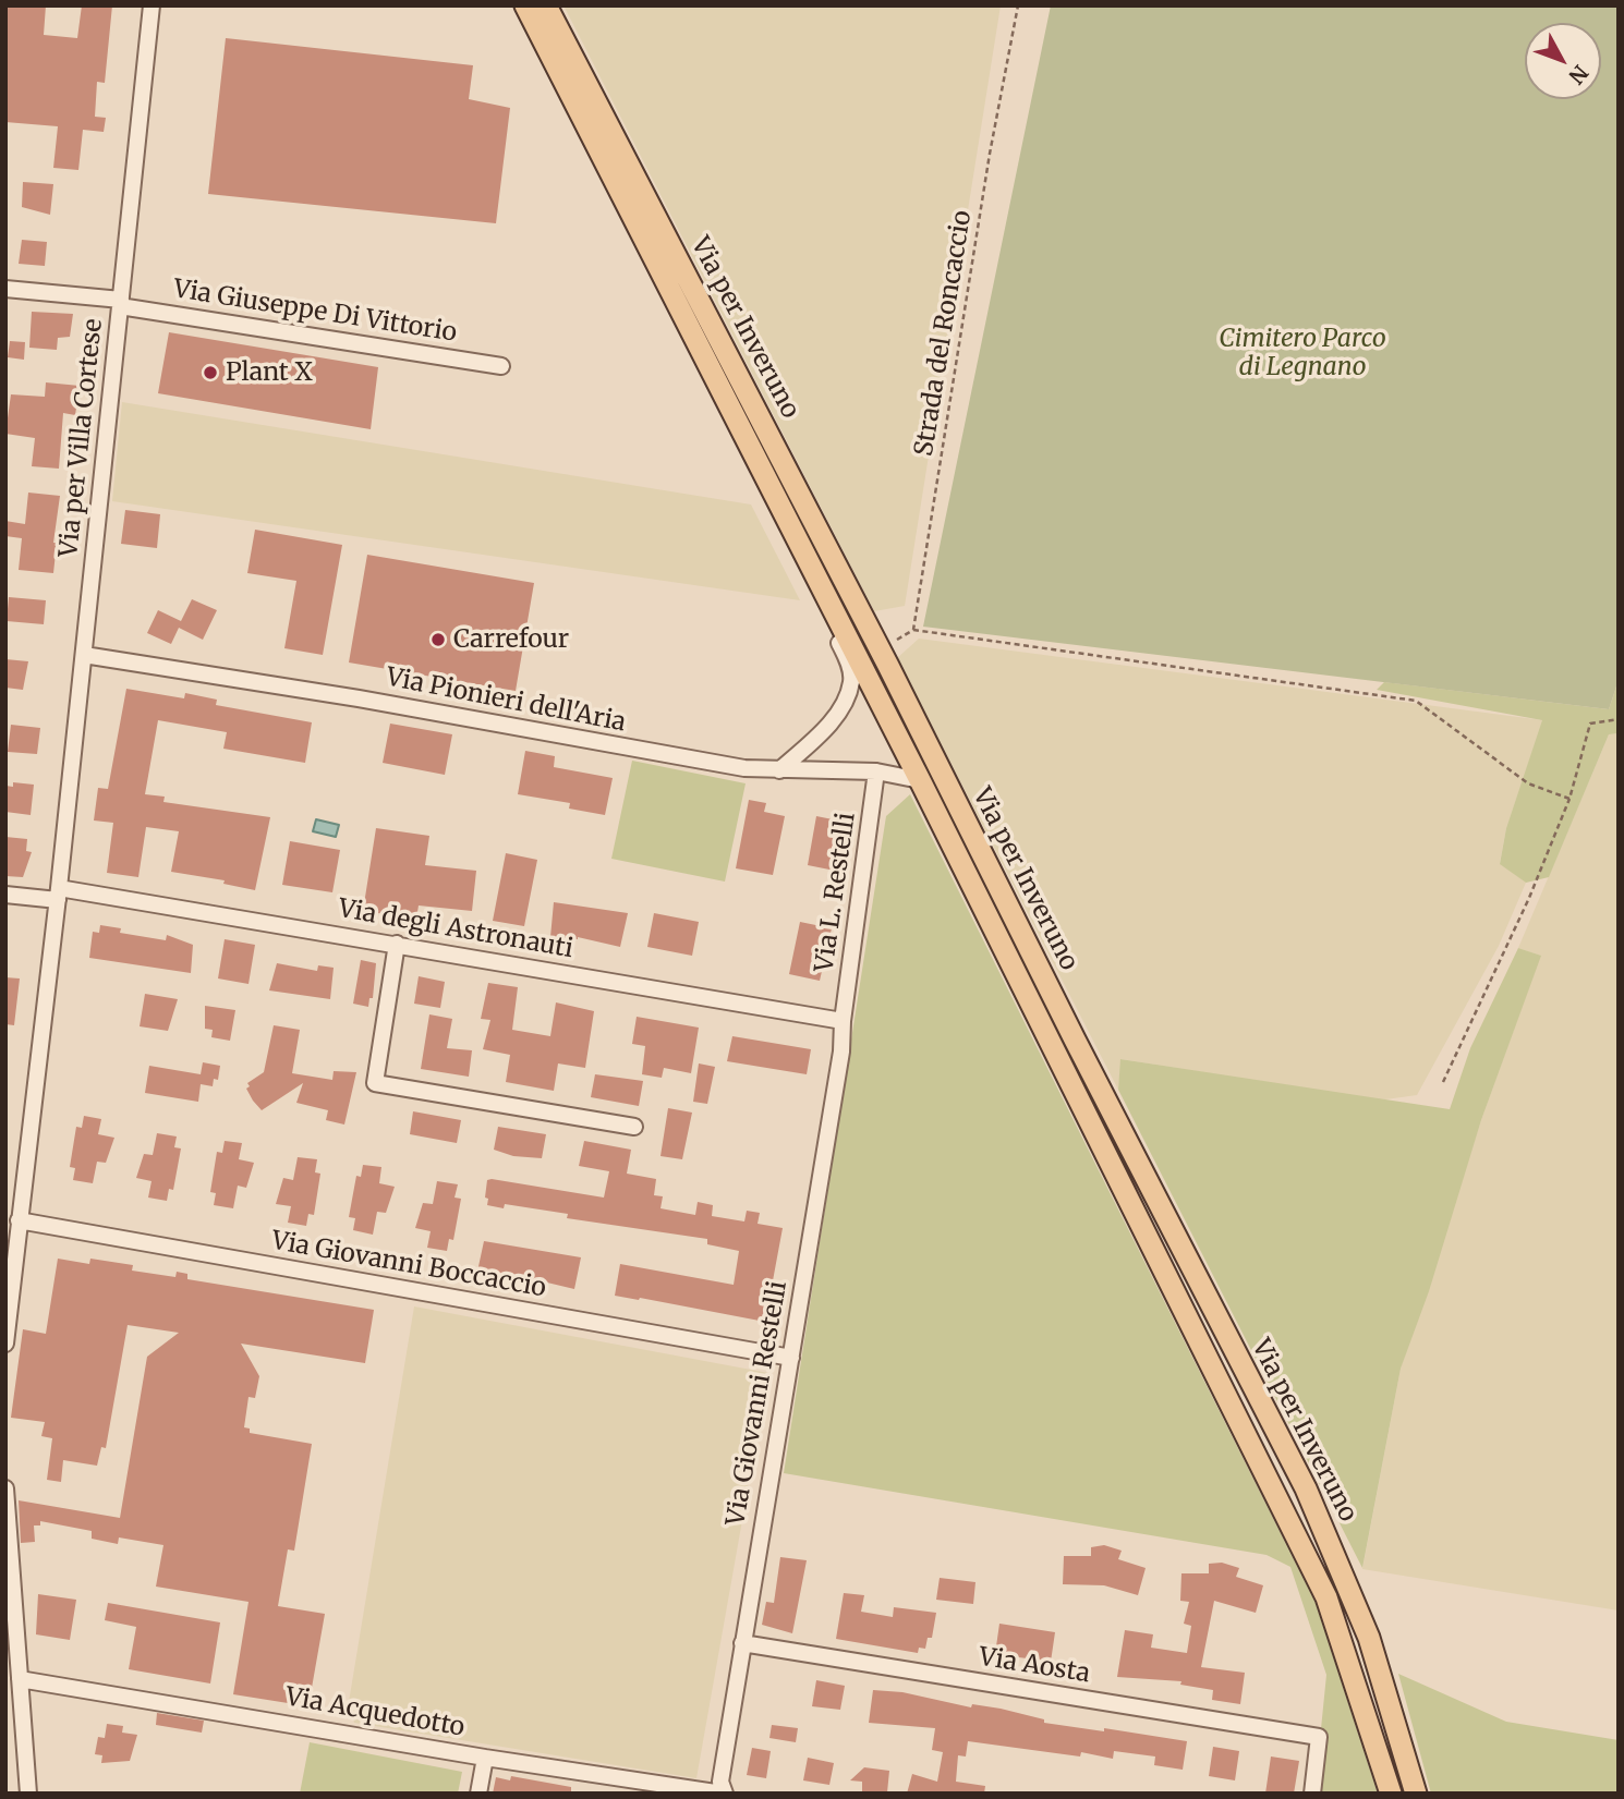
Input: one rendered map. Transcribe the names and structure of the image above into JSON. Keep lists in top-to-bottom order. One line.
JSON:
{"streets":{"main road":["Via per Inveruno"],"street":["Via Giuseppe Di Vittorio","Via per Villa Cortese","Via Pionieri dell'Aria","Via L. Restelli","Via degli Astronauti","Via Giovanni Boccaccio","Via Giovanni Restelli","Via Aosta","Via Acquedotto"],"path":["Strada del Roncaccio"]},"crossings":[["Via Giuseppe Di Vittorio","Via per Villa Cortese"],["Via per Inveruno","Via Pionieri dell'Aria"],["Via per Villa Cortese","Via Pionieri dell'Aria"],["Via per Villa Cortese","Via degli Astronauti"],["Via per Villa Cortese","Via Giovanni Boccaccio"],["Via Pionieri dell'Aria","Via L. Restelli"],["Via L. Restelli","Via degli Astronauti"],["Via L. Restelli","Via Giovanni Restelli"],["Via degli Astronauti","Via Giovanni Restelli"],["Via Giovanni Boccaccio","Via Giovanni Restelli"],["Via Giovanni Restelli","Via Aosta"],["Via Giovanni Restelli","Via Acquedotto"]],"parks":["Cimitero Parco di Legnano"],"places":["Plant X","Carrefour"],"north":"bottom right"}
